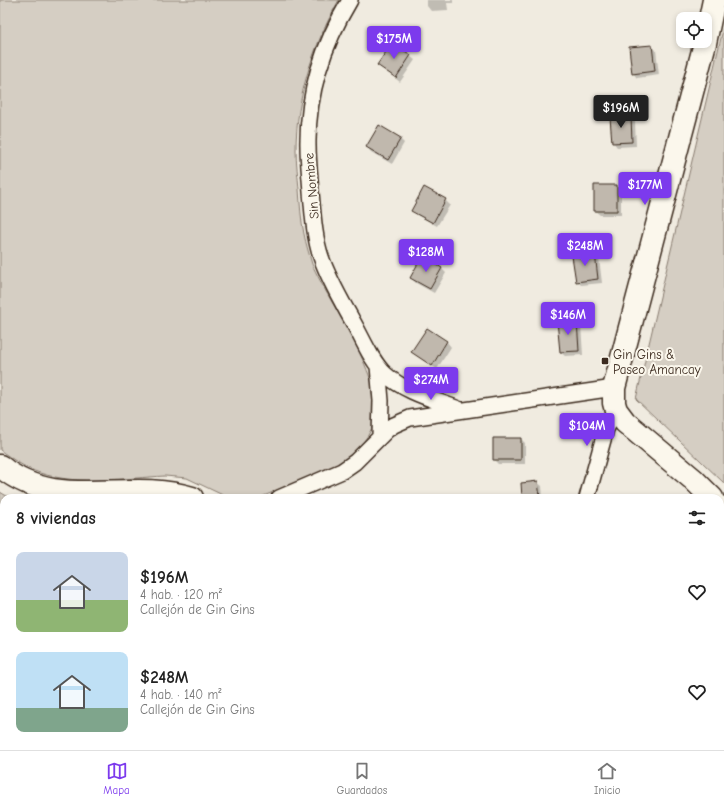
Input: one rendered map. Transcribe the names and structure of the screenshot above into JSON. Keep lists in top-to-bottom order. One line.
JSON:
{"streets":{"street":["Sin Nombre"]},"places":{"transit":["Gin Gins & Paseo Amancay"]},"page":{"price":["$175M","$196M","$177M","$248M","$128M","$146M","$274M","$104M"],"heading":"8 viviendas","list":[{"name":"$196M","note":"4 hab. · 120 m² · Callejón de Gin Gins"},{"name":"$248M","note":"4 hab. · 140 m² · Callejón de Gin Gins"}],"tabs":["Mapa","Guardados","Inicio"]}}
